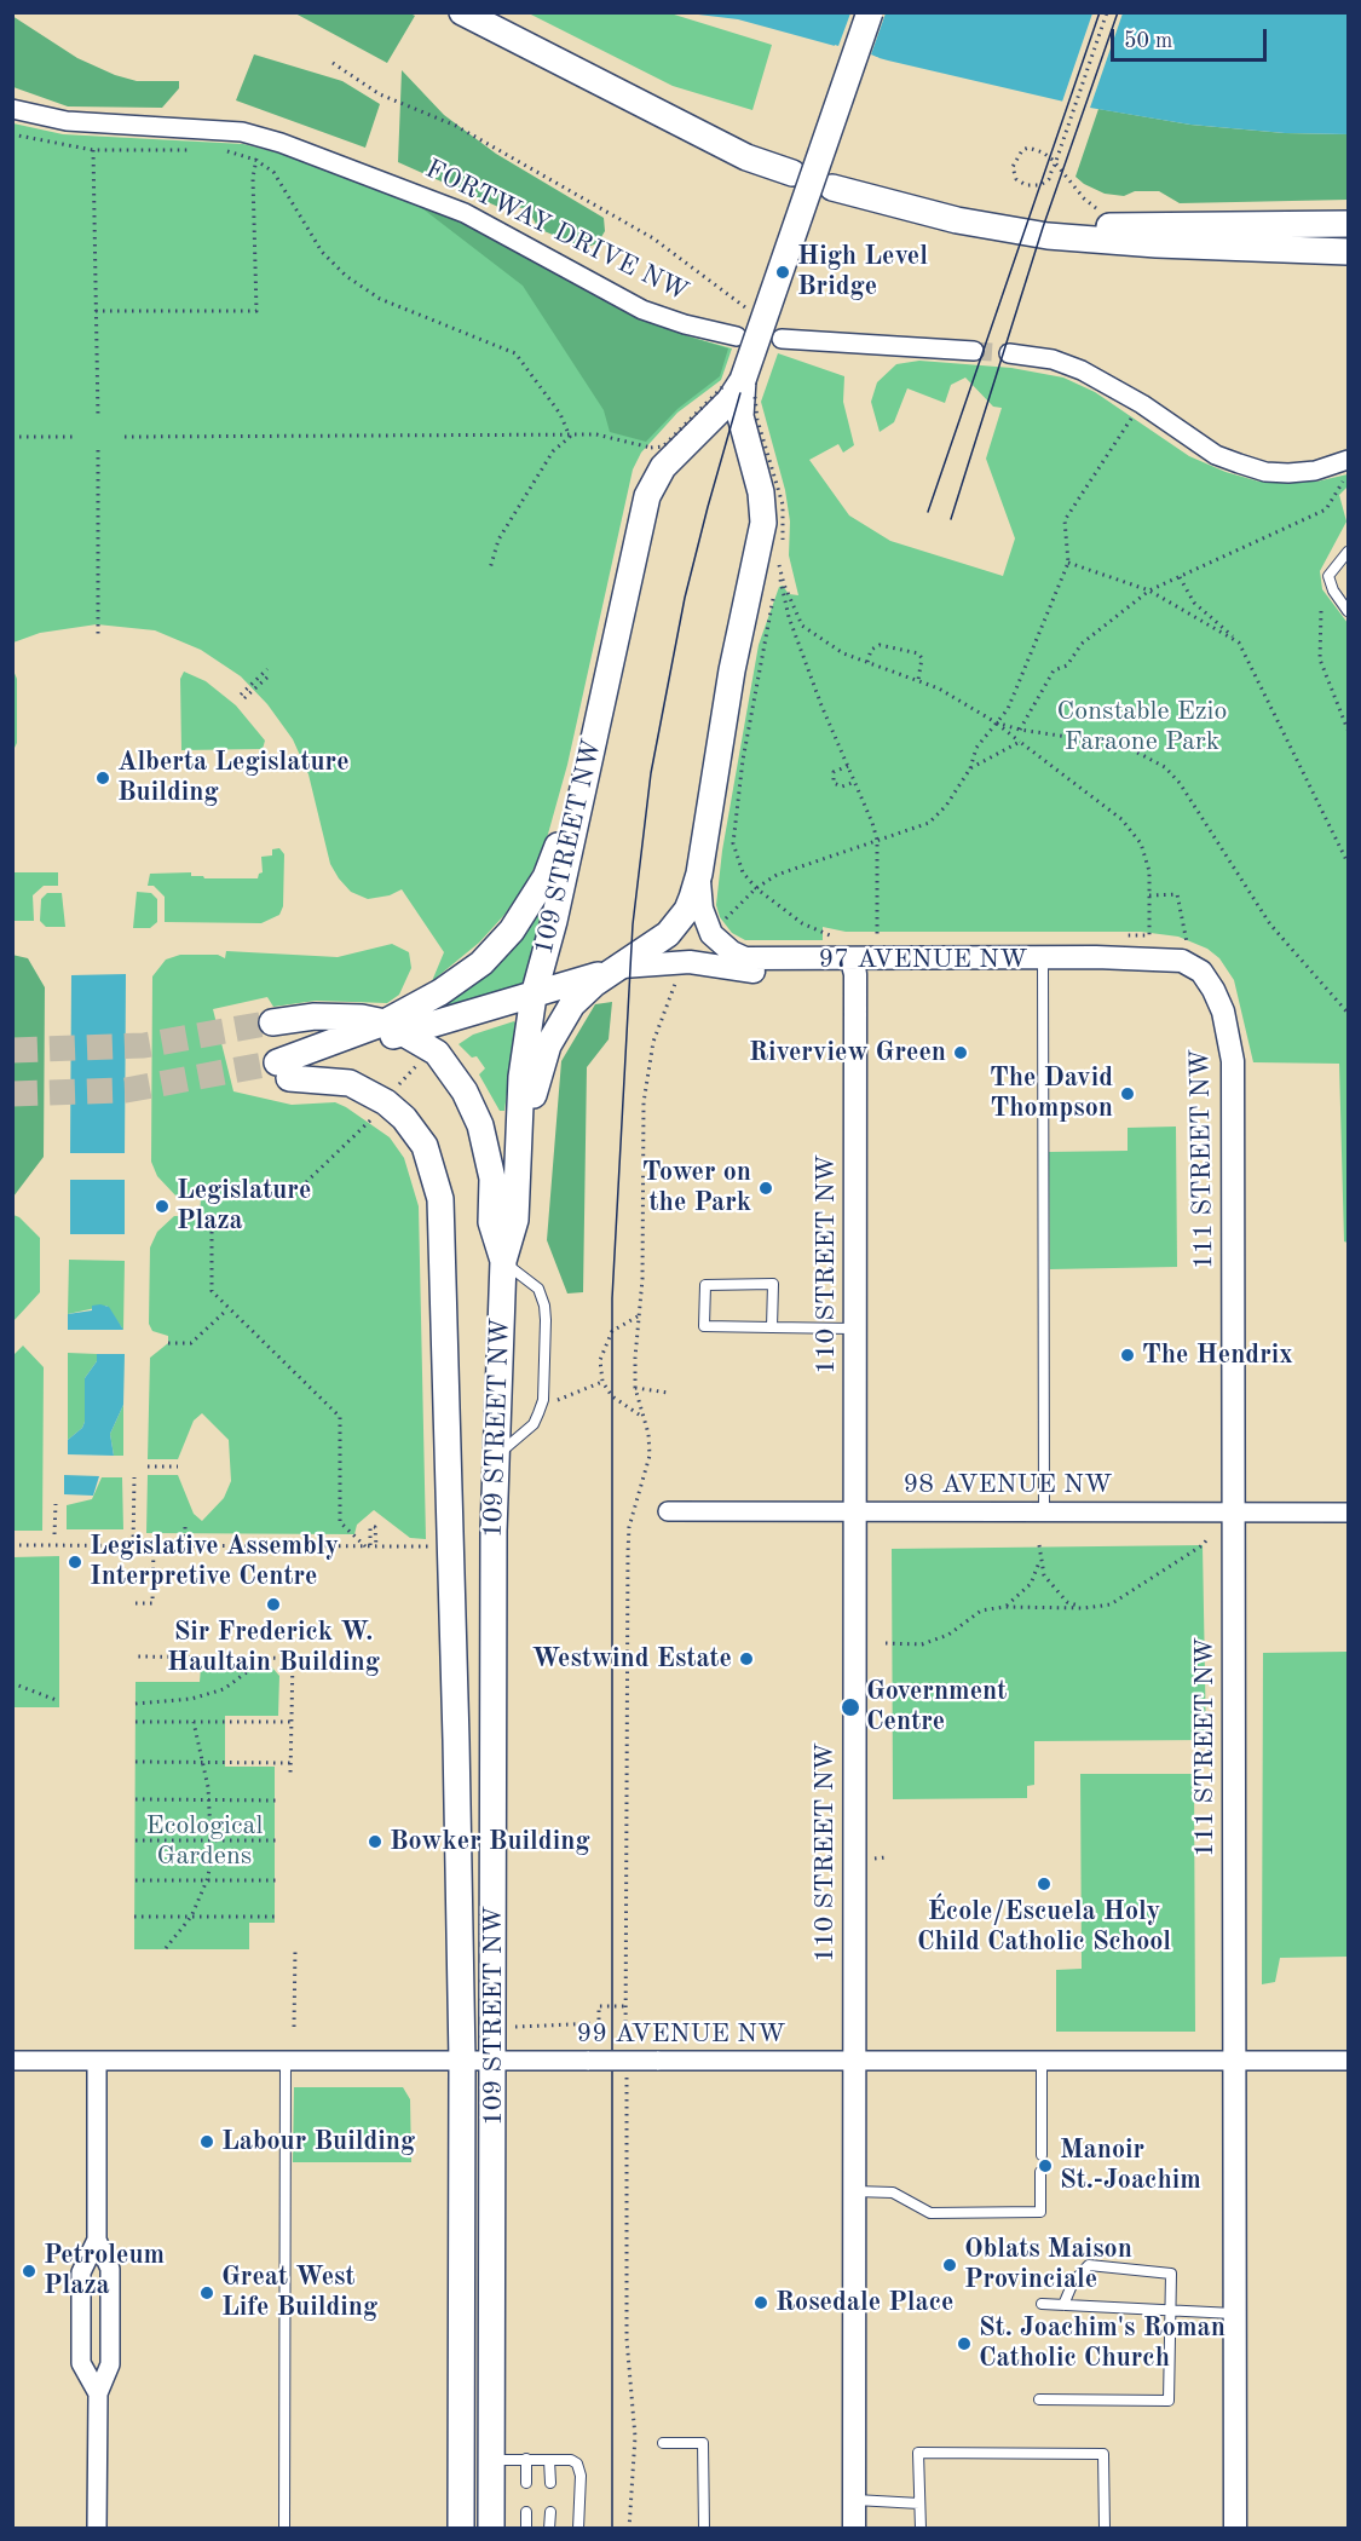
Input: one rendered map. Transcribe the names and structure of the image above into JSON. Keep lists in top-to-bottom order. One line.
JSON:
{"streets":{"main road":["109 STREET NW","97 AVENUE NW"],"street":["FORTWAY DRIVE NW","111 STREET NW","110 STREET NW","98 AVENUE NW","99 AVENUE NW"]},"crossings":[["109 STREET NW","97 AVENUE NW"],["109 STREET NW","99 AVENUE NW"],["97 AVENUE NW","111 STREET NW"],["97 AVENUE NW","110 STREET NW"],["111 STREET NW","98 AVENUE NW"],["111 STREET NW","99 AVENUE NW"],["110 STREET NW","98 AVENUE NW"],["110 STREET NW","99 AVENUE NW"]],"parks":["Constable Ezio Faraone Park","Ecological Gardens"],"places":["High Level Bridge","Alberta Legislature Building","Riverview Green","The David Thompson","Tower on the Park","Legislature Plaza","The Hendrix","Legislative Assembly Interpretive Centre","Sir Frederick W. Haultain Building","Westwind Estate","Government Centre","Bowker Building","École/Escuela Holy Child Catholic School","Labour Building","Manoir St.-Joachim","Oblats Maison Provinciale","Petroleum Plaza","Great West Life Building","Rosedale Place","St. Joachim's Roman Catholic Church"],"scale_bar":"50 m"}
